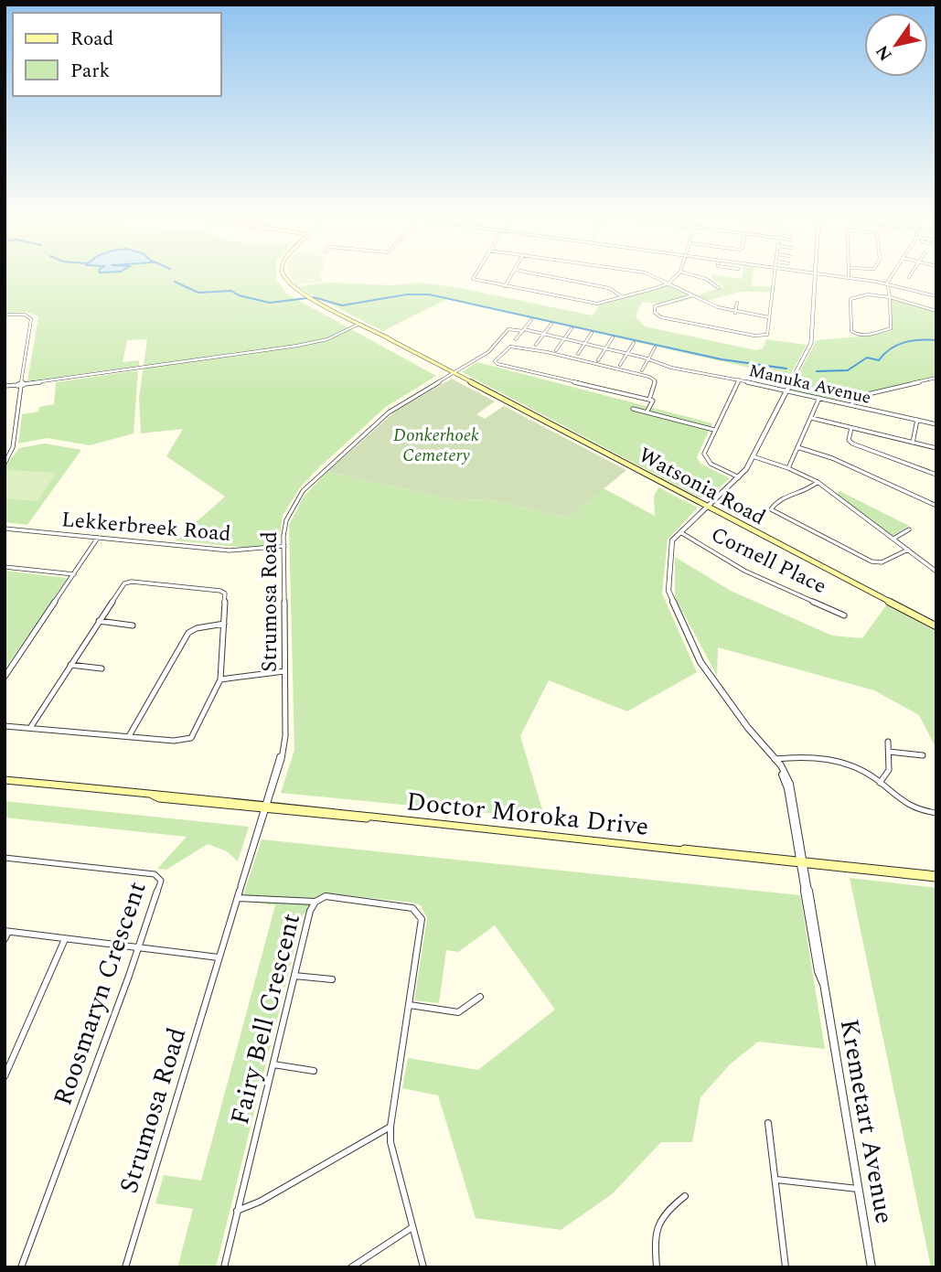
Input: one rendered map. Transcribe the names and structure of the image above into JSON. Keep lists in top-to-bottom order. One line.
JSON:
{"streets":{"main road":["Watsonia Road","Doctor Moroka Drive"],"street":["Manuka Avenue","Lekkerbreek Road","Cornell Place","Strumosa Road","Roosmaryn Crescent","Fairy Bell Crescent","Kremetart Avenue"]},"crossings":[["Manuka Avenue","Strumosa Road"],["Watsonia Road","Strumosa Road"],["Lekkerbreek Road","Strumosa Road"],["Cornell Place","Kremetart Avenue"],["Strumosa Road","Doctor Moroka Drive"],["Doctor Moroka Drive","Kremetart Avenue"]],"parks":["Donkerhoek Cemetery"],"legend":["Road","Park"],"north":"bottom left"}
